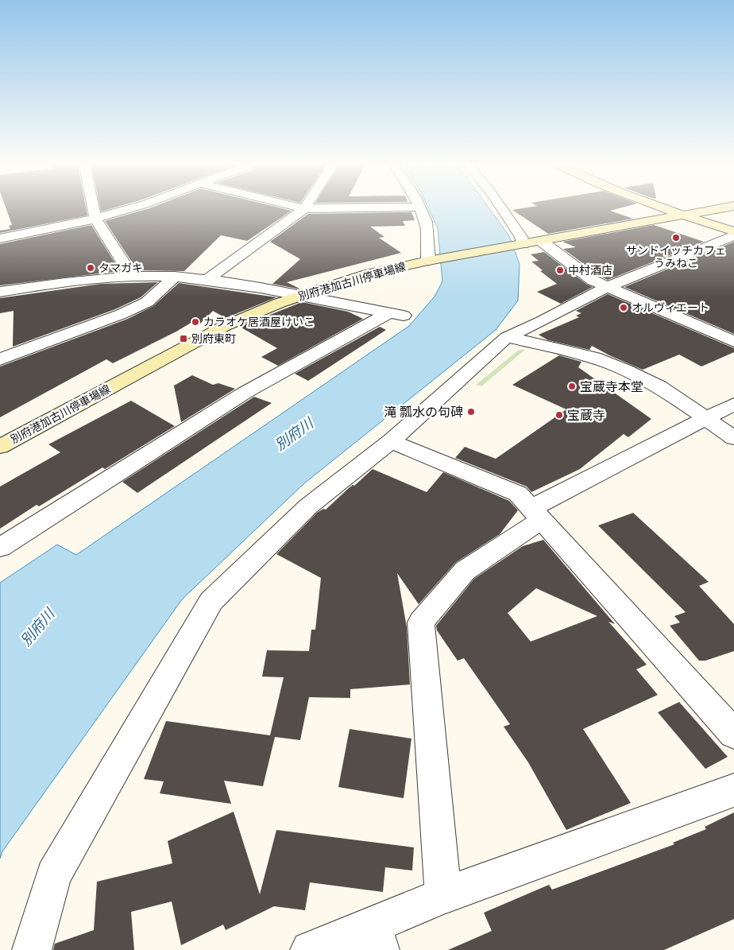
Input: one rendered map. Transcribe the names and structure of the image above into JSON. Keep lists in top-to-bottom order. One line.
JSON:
{"streets":{"main road":["別府港加古川停車場線"]},"water":["別府川"],"places":{"other":["サンドイッチカフェ うみねこ","タマガキ","中村酒店","オルヴィエート","カラオケ居酒屋けいこ","宝蔵寺本堂","滝 瓢水の句碑","宝蔵寺"],"transit":["別府東町"]}}
